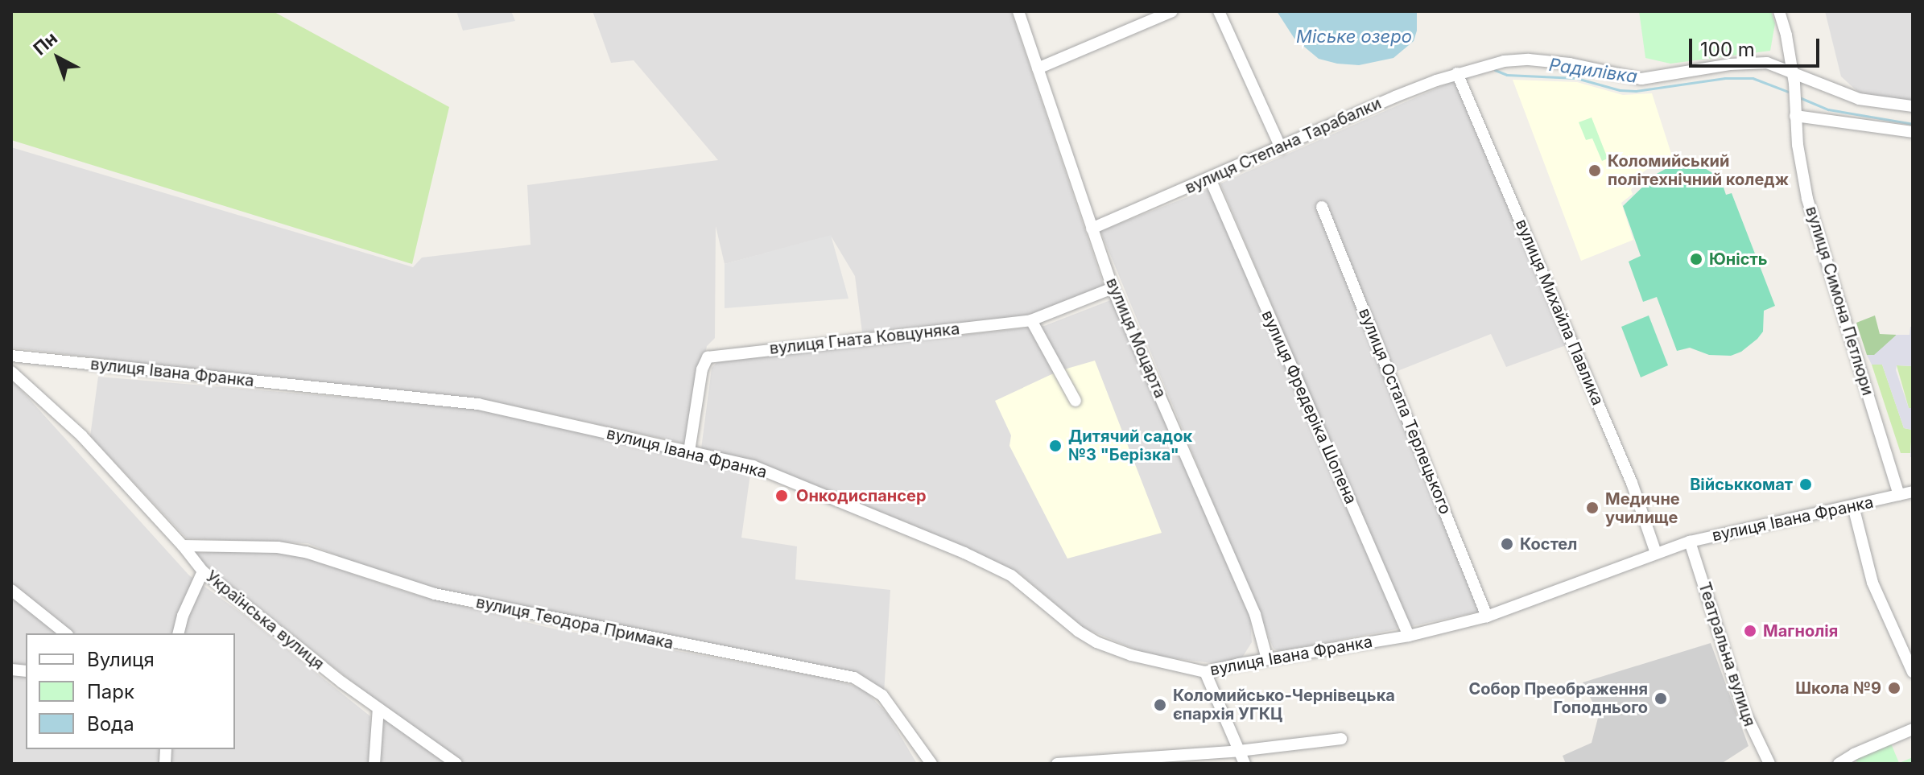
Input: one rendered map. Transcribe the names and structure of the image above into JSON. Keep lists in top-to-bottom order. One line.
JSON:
{"streets":{"street":["вулиця Степана Тарабалки","вулиця Симона Петлюри","вулиця Михайла Павлика","вулиця Моцарта","вулиця Гната Ковцуняка","вулиця Івана Франка","вулиця Фредеріка Шопена","вулиця Остапа Терлецького","Українська вулиця","вулиця Теодора Примака","Театральна вулиця"]},"crossings":[["вулиця Степана Тарабалки","вулиця Симона Петлюри"],["вулиця Степана Тарабалки","вулиця Михайла Павлика"],["вулиця Степана Тарабалки","вулиця Моцарта"],["вулиця Степана Тарабалки","вулиця Фредеріка Шопена"],["вулиця Симона Петлюри","вулиця Івана Франка"],["вулиця Михайла Павлика","вулиця Івана Франка"],["вулиця Моцарта","вулиця Гната Ковцуняка"],["вулиця Моцарта","вулиця Івана Франка"],["вулиця Гната Ковцуняка","вулиця Івана Франка"],["вулиця Івана Франка","вулиця Фредеріка Шопена"],["вулиця Івана Франка","вулиця Остапа Терлецького"],["вулиця Івана Франка","Театральна вулиця"],["Українська вулиця","вулиця Теодора Примака"]],"water":["Міське озеро","Радилівка"],"places":["Коломийський політехнічний коледж","Юність","Дитячий садок №3 \"Берізка\"","Військкомат","Онкодиспансер","Медичне училище","Костел","Магнолія","Школа №9","Собор Преображення Гоподнього","Коломийсько-Чернівецька єпархія УГКЦ"],"legend":["Вулиця","Парк","Вода"],"scale_bar":"100 m","north":"top left"}
